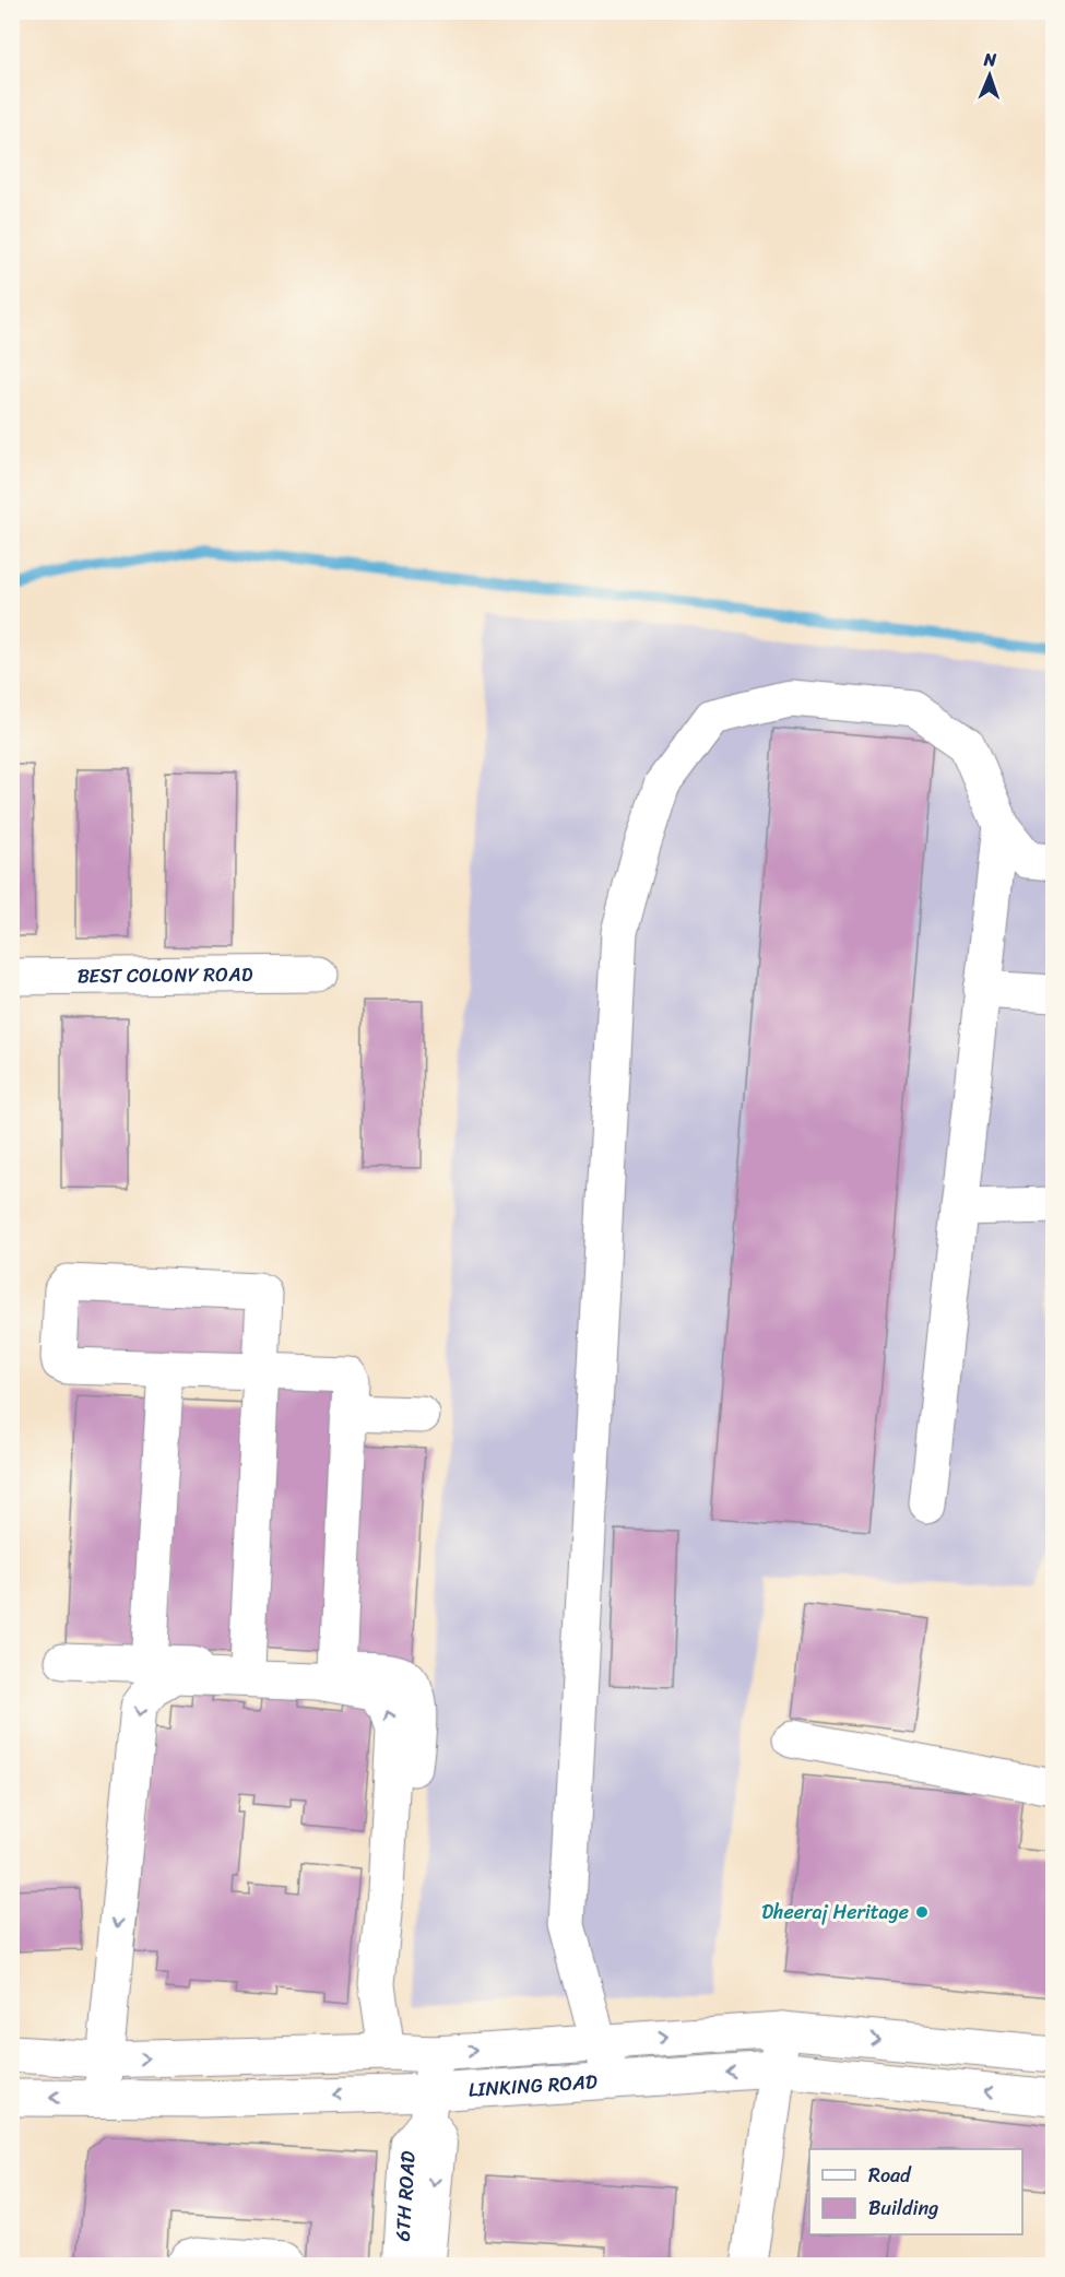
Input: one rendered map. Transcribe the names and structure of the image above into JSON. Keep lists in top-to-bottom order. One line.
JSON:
{"streets":{"street":["BEST COLONY ROAD","LINKING ROAD","6TH ROAD"]},"crossings":[["LINKING ROAD","6TH ROAD"]],"places":["Dheeraj Heritage"],"legend":["Road","Building"],"north":"top"}
